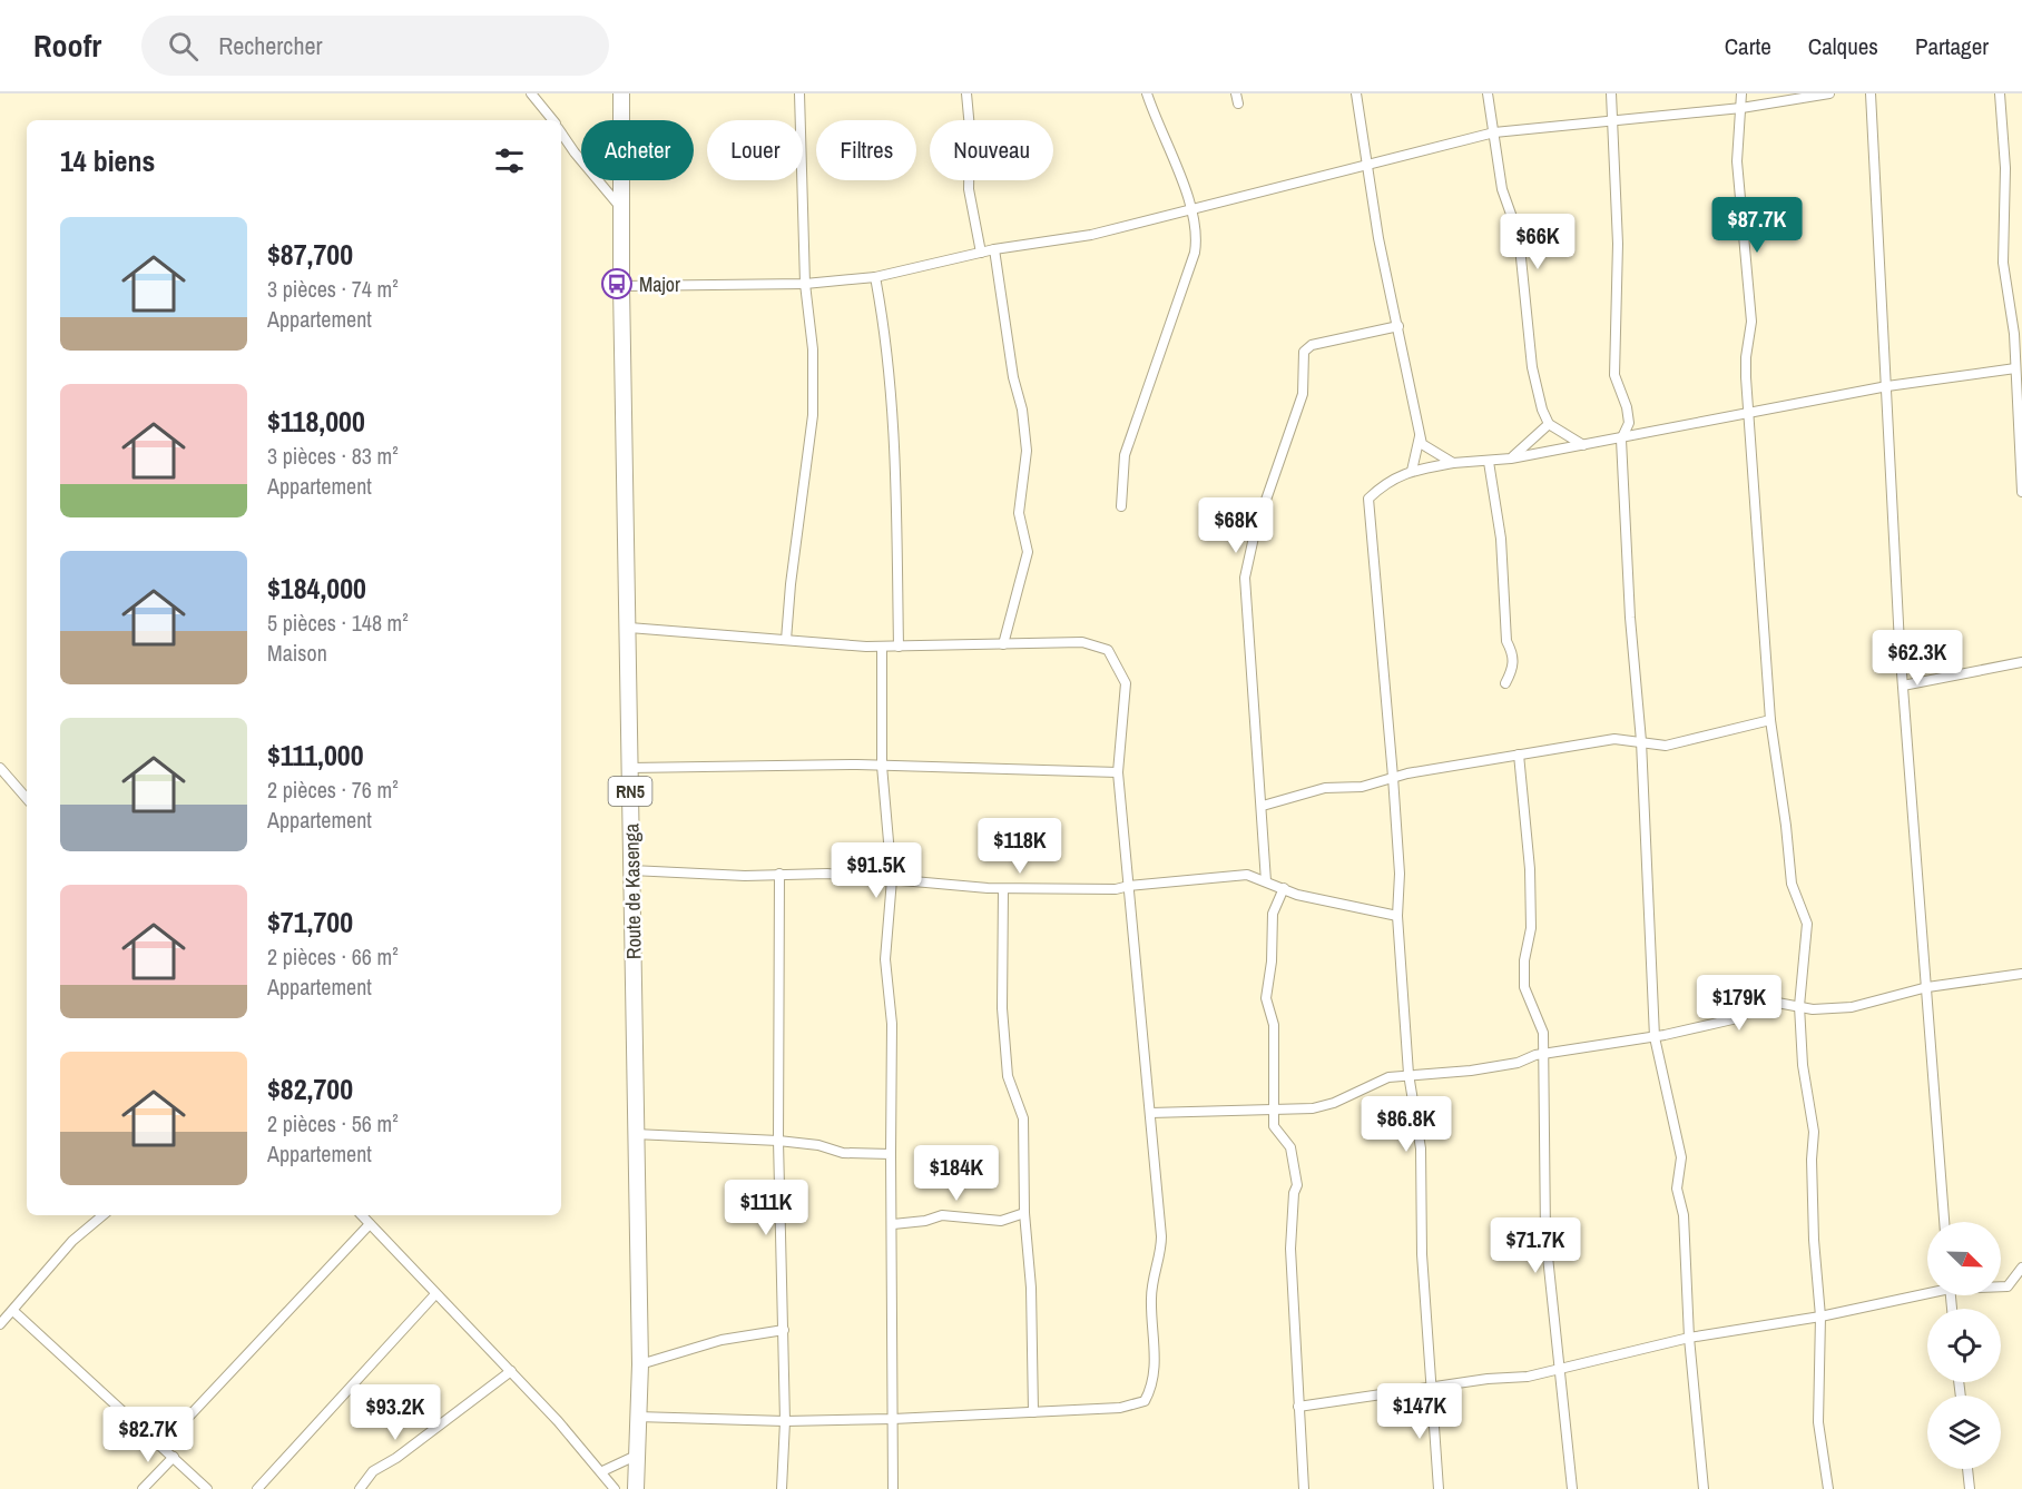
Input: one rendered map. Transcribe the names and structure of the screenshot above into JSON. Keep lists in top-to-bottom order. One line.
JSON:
{"streets":{"highway":["RN5","Route de Kasenga"]},"places":{"bus stop":["Major"]},"north":"bottom right","page":{"header":"Roofr","search":"Rechercher","nav":["Carte","Calques","Partager"],"chip":["Acheter","Louer","Filtres","Nouveau"],"heading":"14 biens","price":["$87.7K","$66K","$68K","$62.3K","$118K","$91.5K","$179K","$86.8K","$184K","$111K","$71.7K","$147K","$93.2K","$82.7K"],"list":[{"name":"$87,700","note":"3 pièces · 74 m² · Appartement"},{"name":"$118,000","note":"3 pièces · 83 m² · Appartement"},{"name":"$184,000","note":"5 pièces · 148 m² · Maison"},{"name":"$111,000","note":"2 pièces · 76 m² · Appartement"},{"name":"$71,700","note":"2 pièces · 66 m² · Appartement"},{"name":"$82,700","note":"2 pièces · 56 m² · Appartement"}]}}
